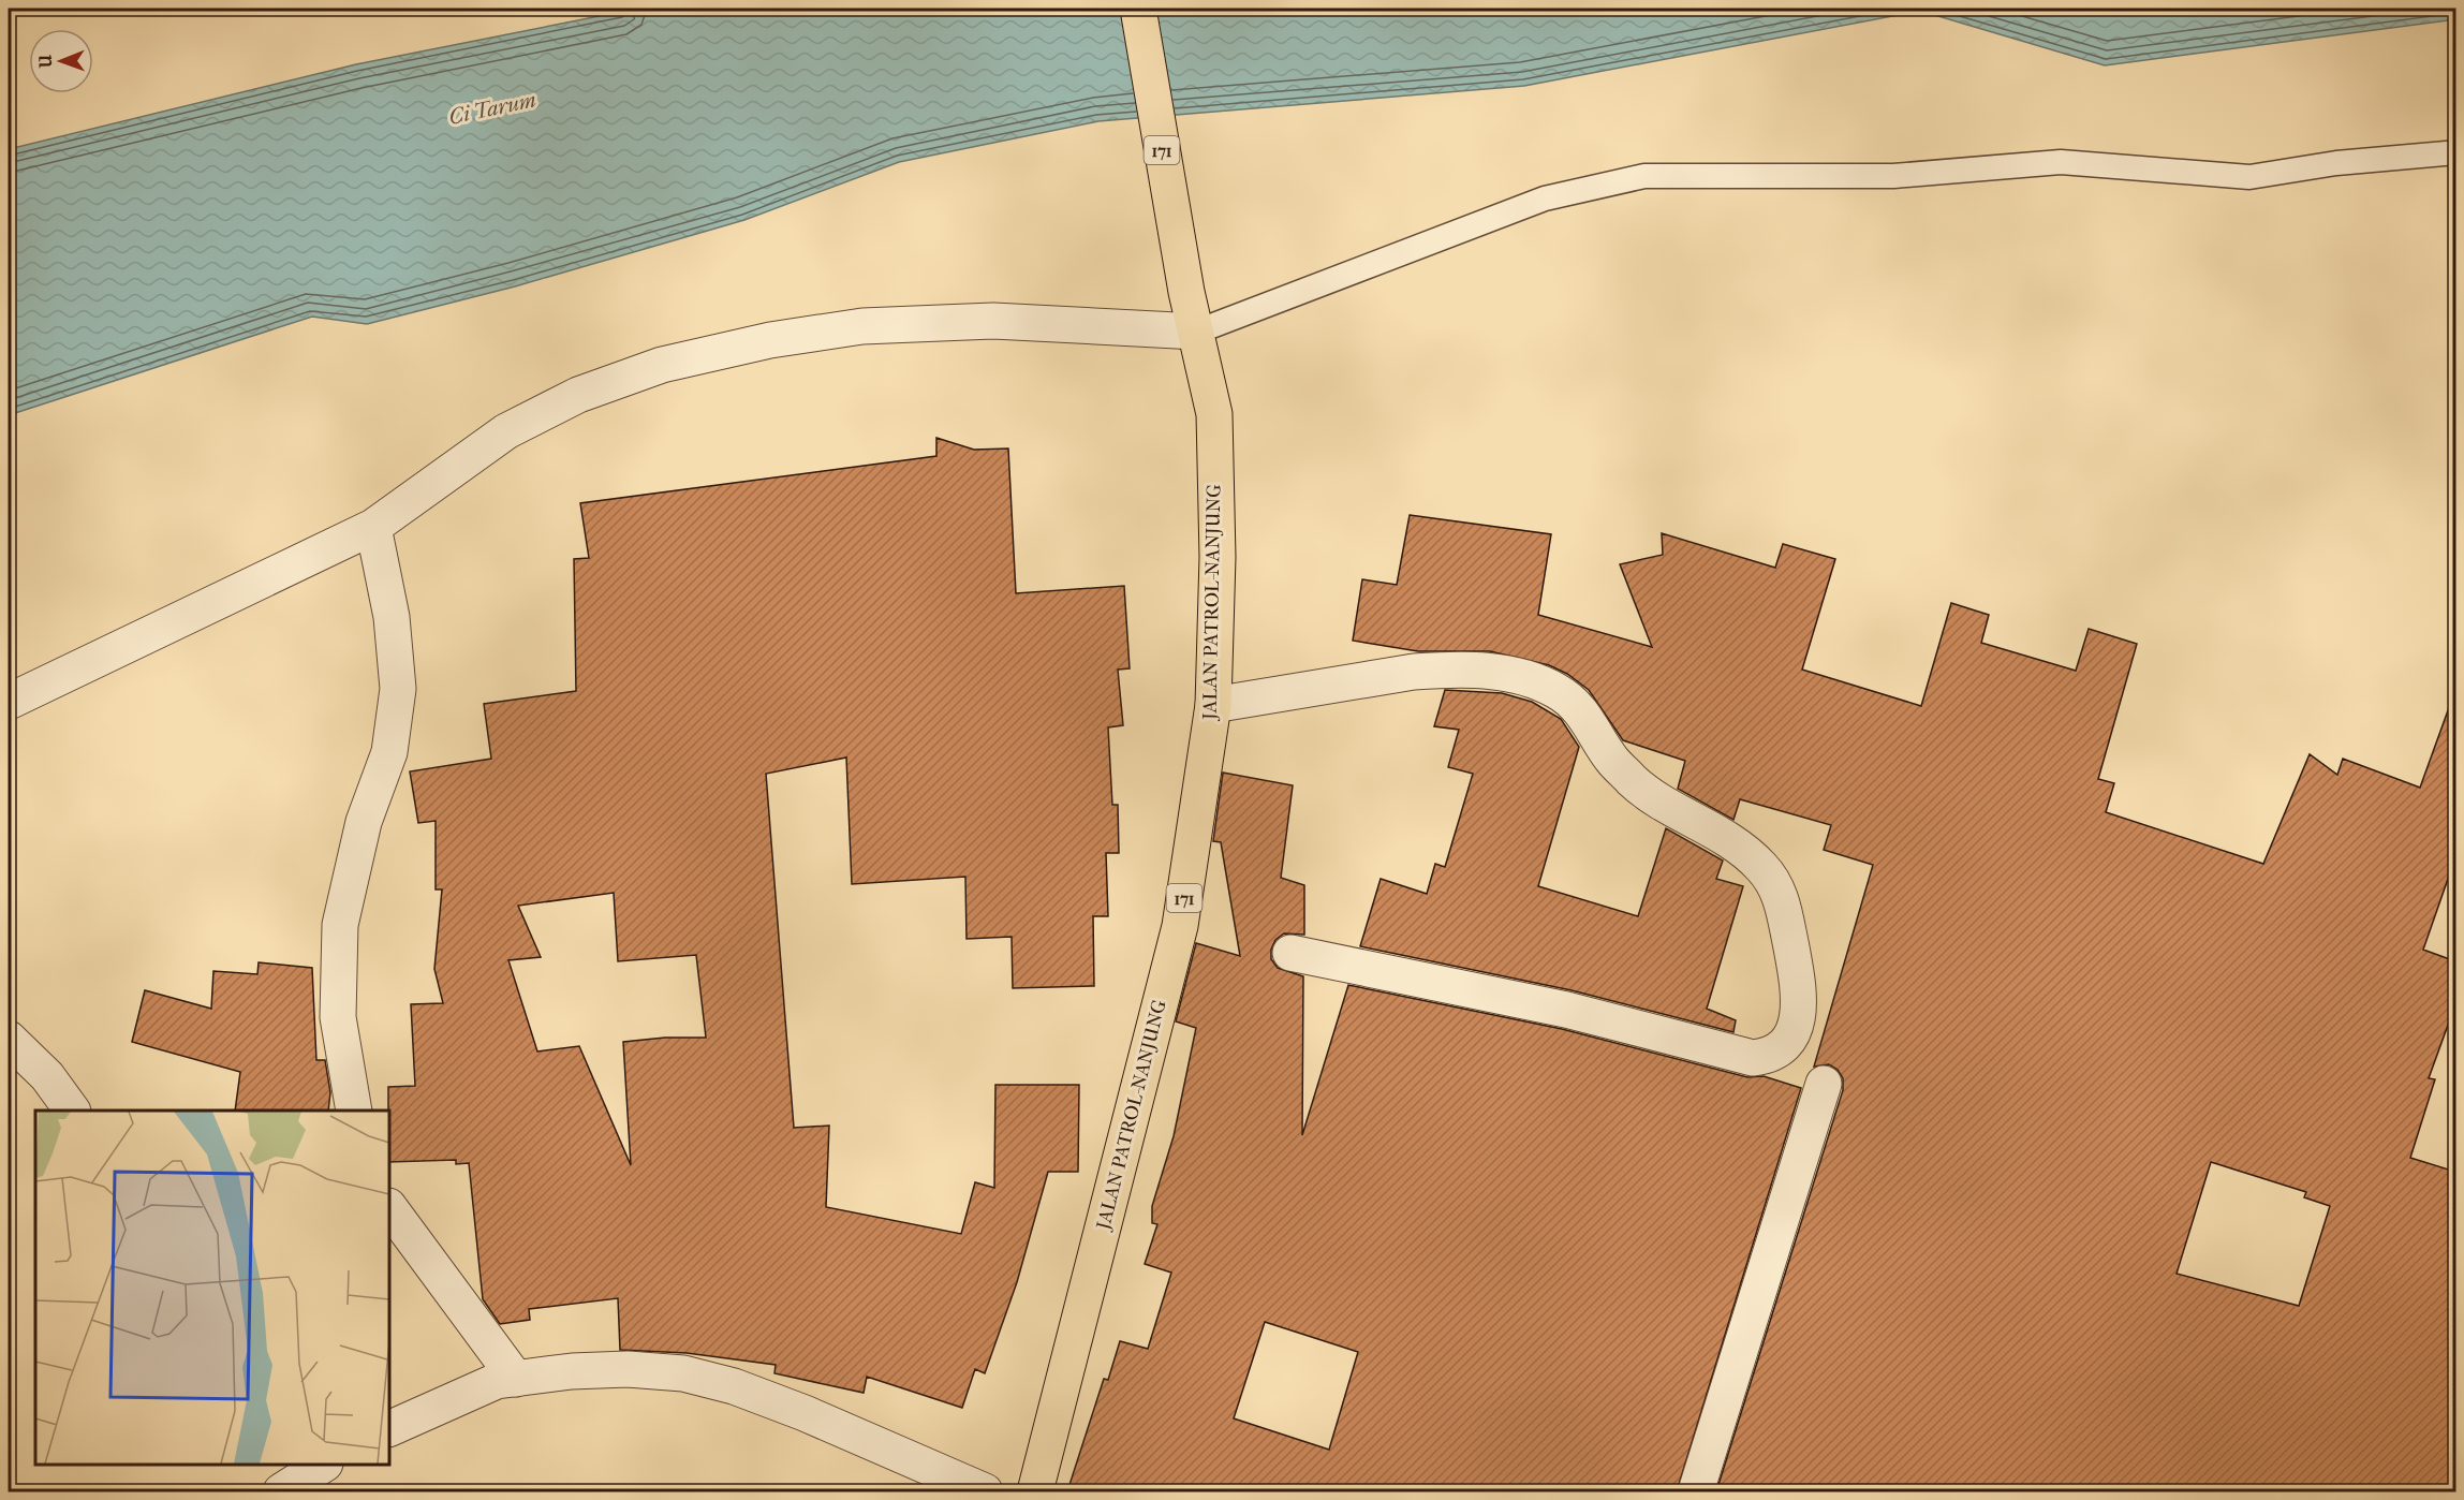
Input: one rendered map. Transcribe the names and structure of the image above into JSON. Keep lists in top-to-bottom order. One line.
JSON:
{"streets":{"main road":["171","JALAN PATROL-NANJUNG"]},"water":["Ci Tarum"],"north":"left"}
